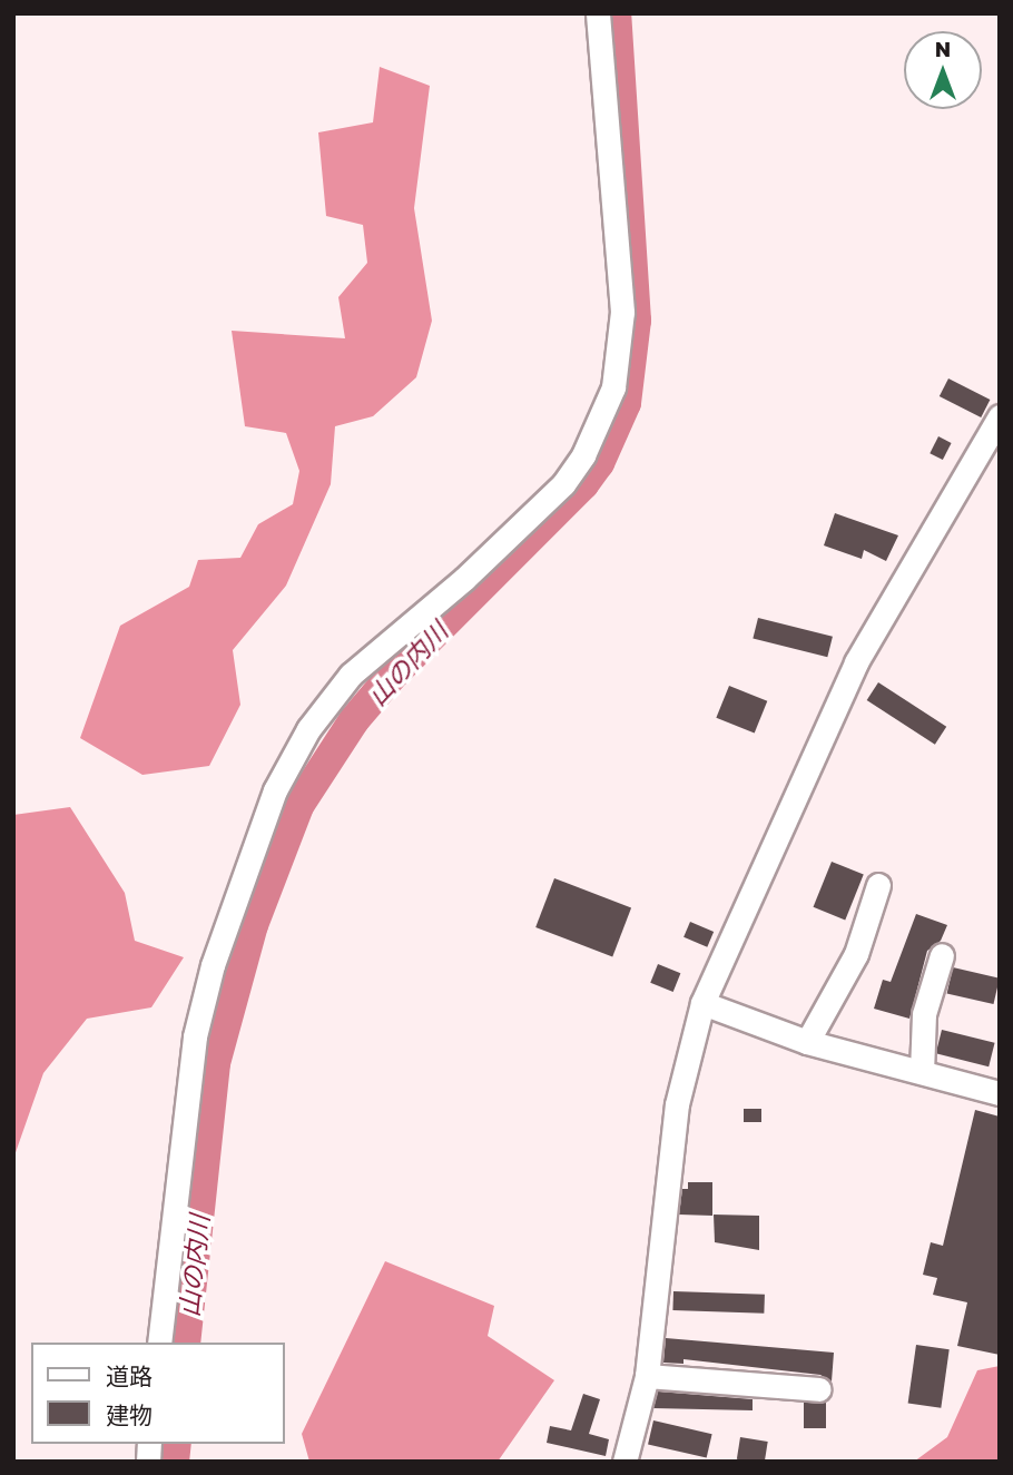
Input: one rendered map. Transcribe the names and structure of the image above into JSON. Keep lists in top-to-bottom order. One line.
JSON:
{"water":["山の内川"],"legend":["道路","建物"],"north":"top"}
